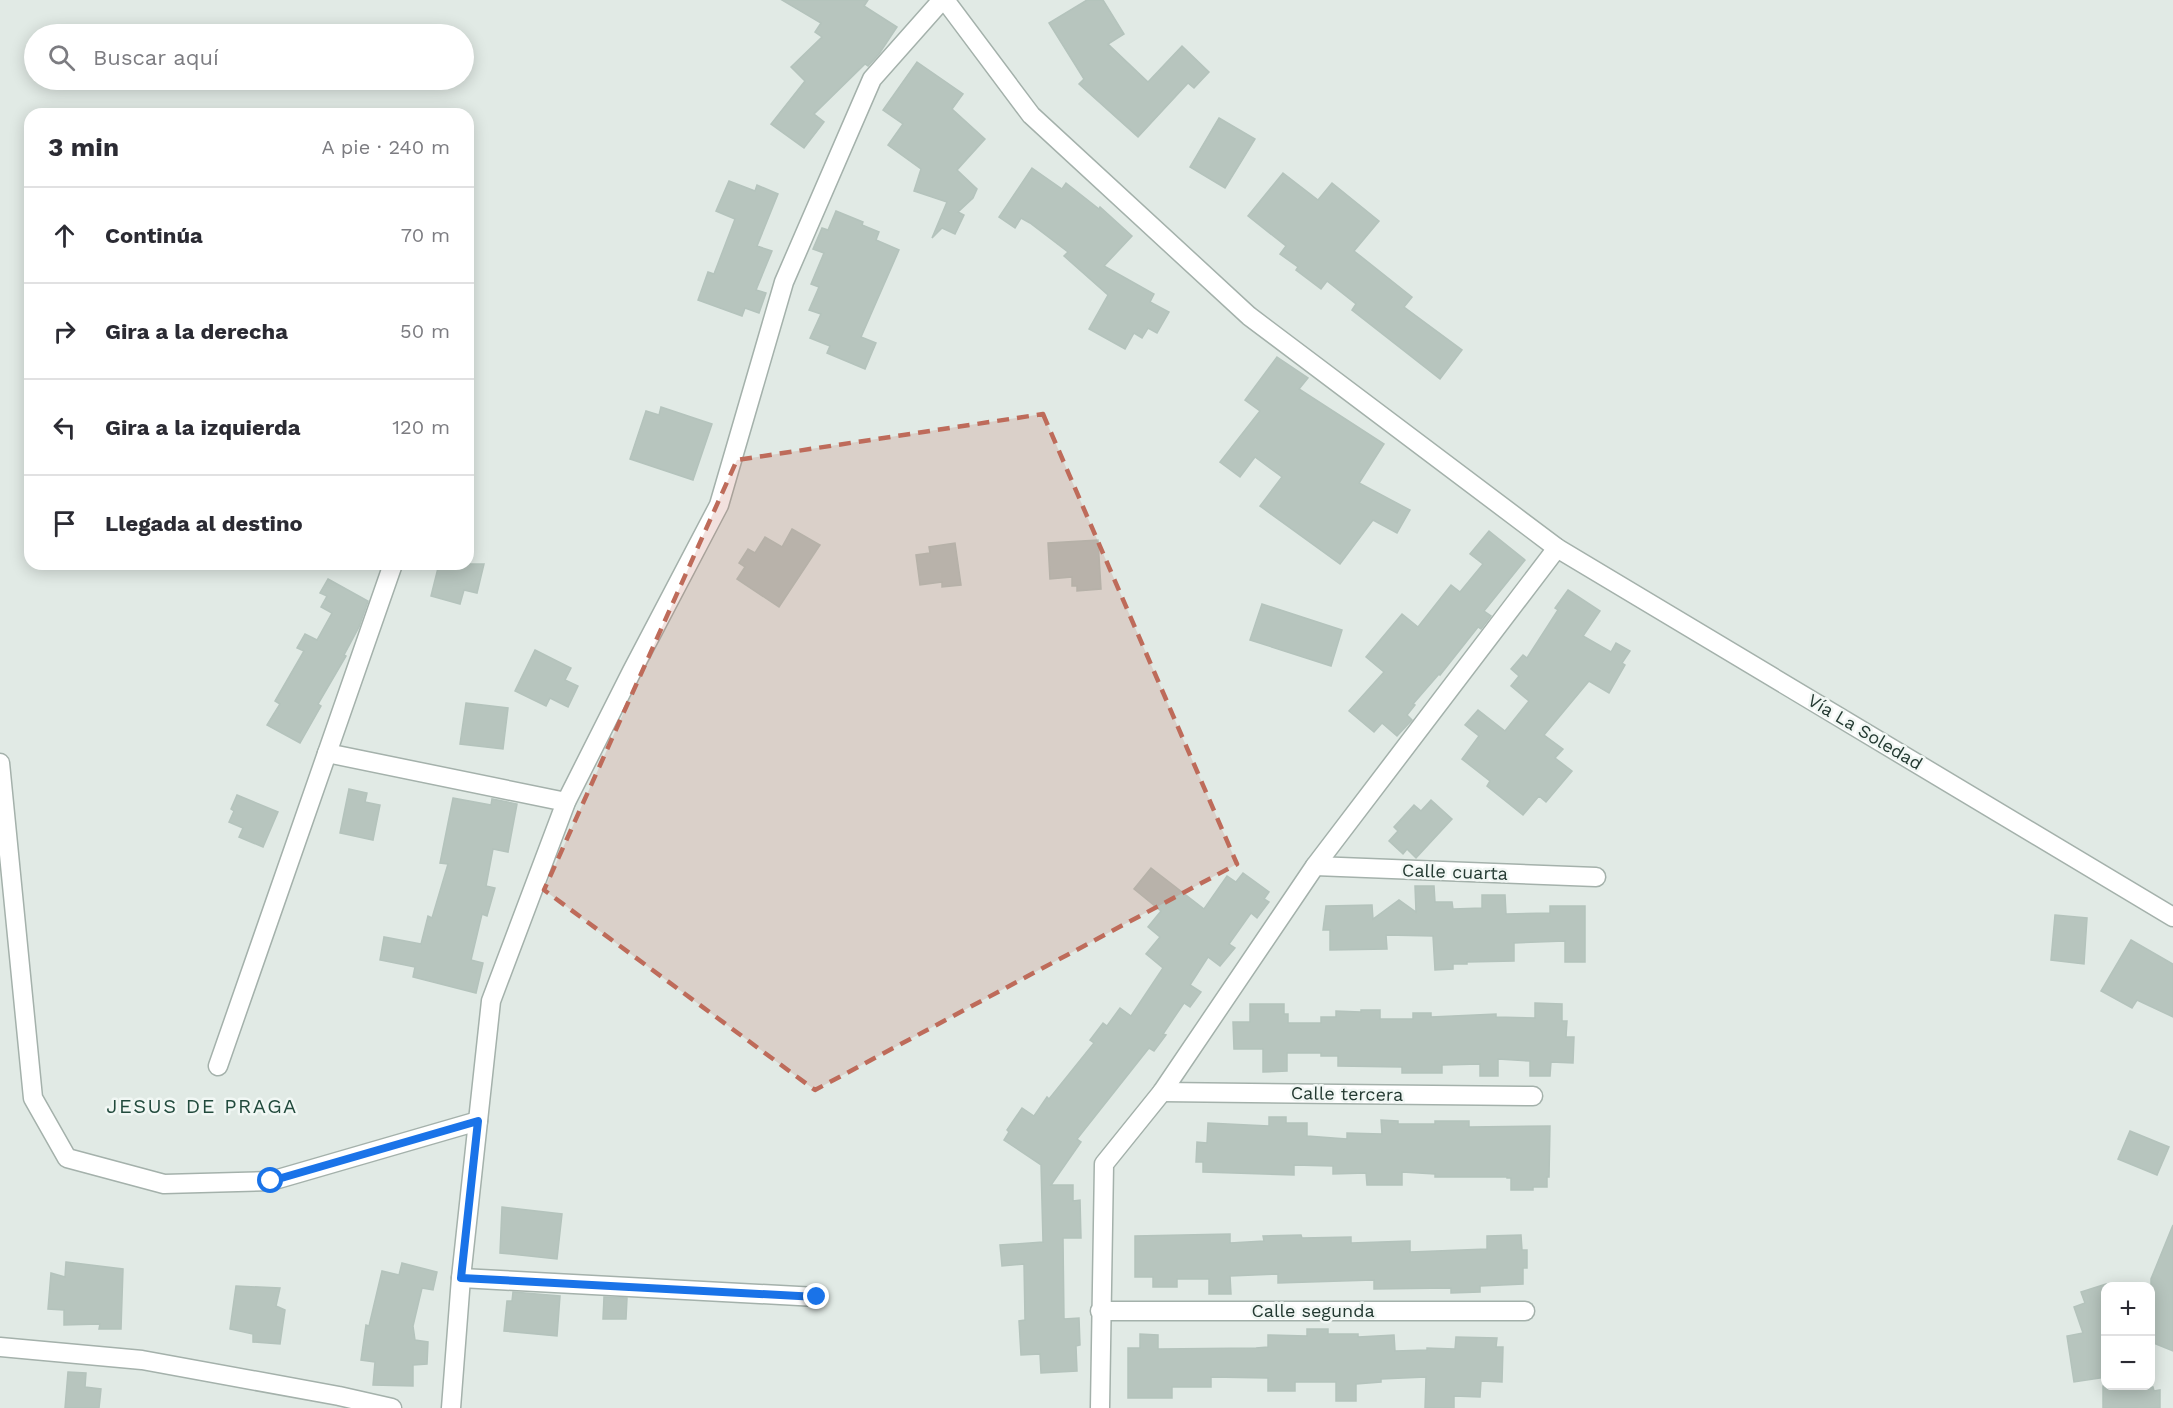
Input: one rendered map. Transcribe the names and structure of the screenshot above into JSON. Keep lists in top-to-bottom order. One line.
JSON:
{"streets":{"street":["Vía La Soledad","Calle cuarta","Calle tercera","Calle segunda"]},"districts":["JESUS DE PRAGA"],"page":{"search":"Buscar aquí","heading":["3 min","A pie · 240 m"],"list":[["Continúa","70 m"],["Gira a la derecha","50 m"],["Gira a la izquierda","120 m"],"Llegada al destino"],"map_buttons":["+","−"]}}
